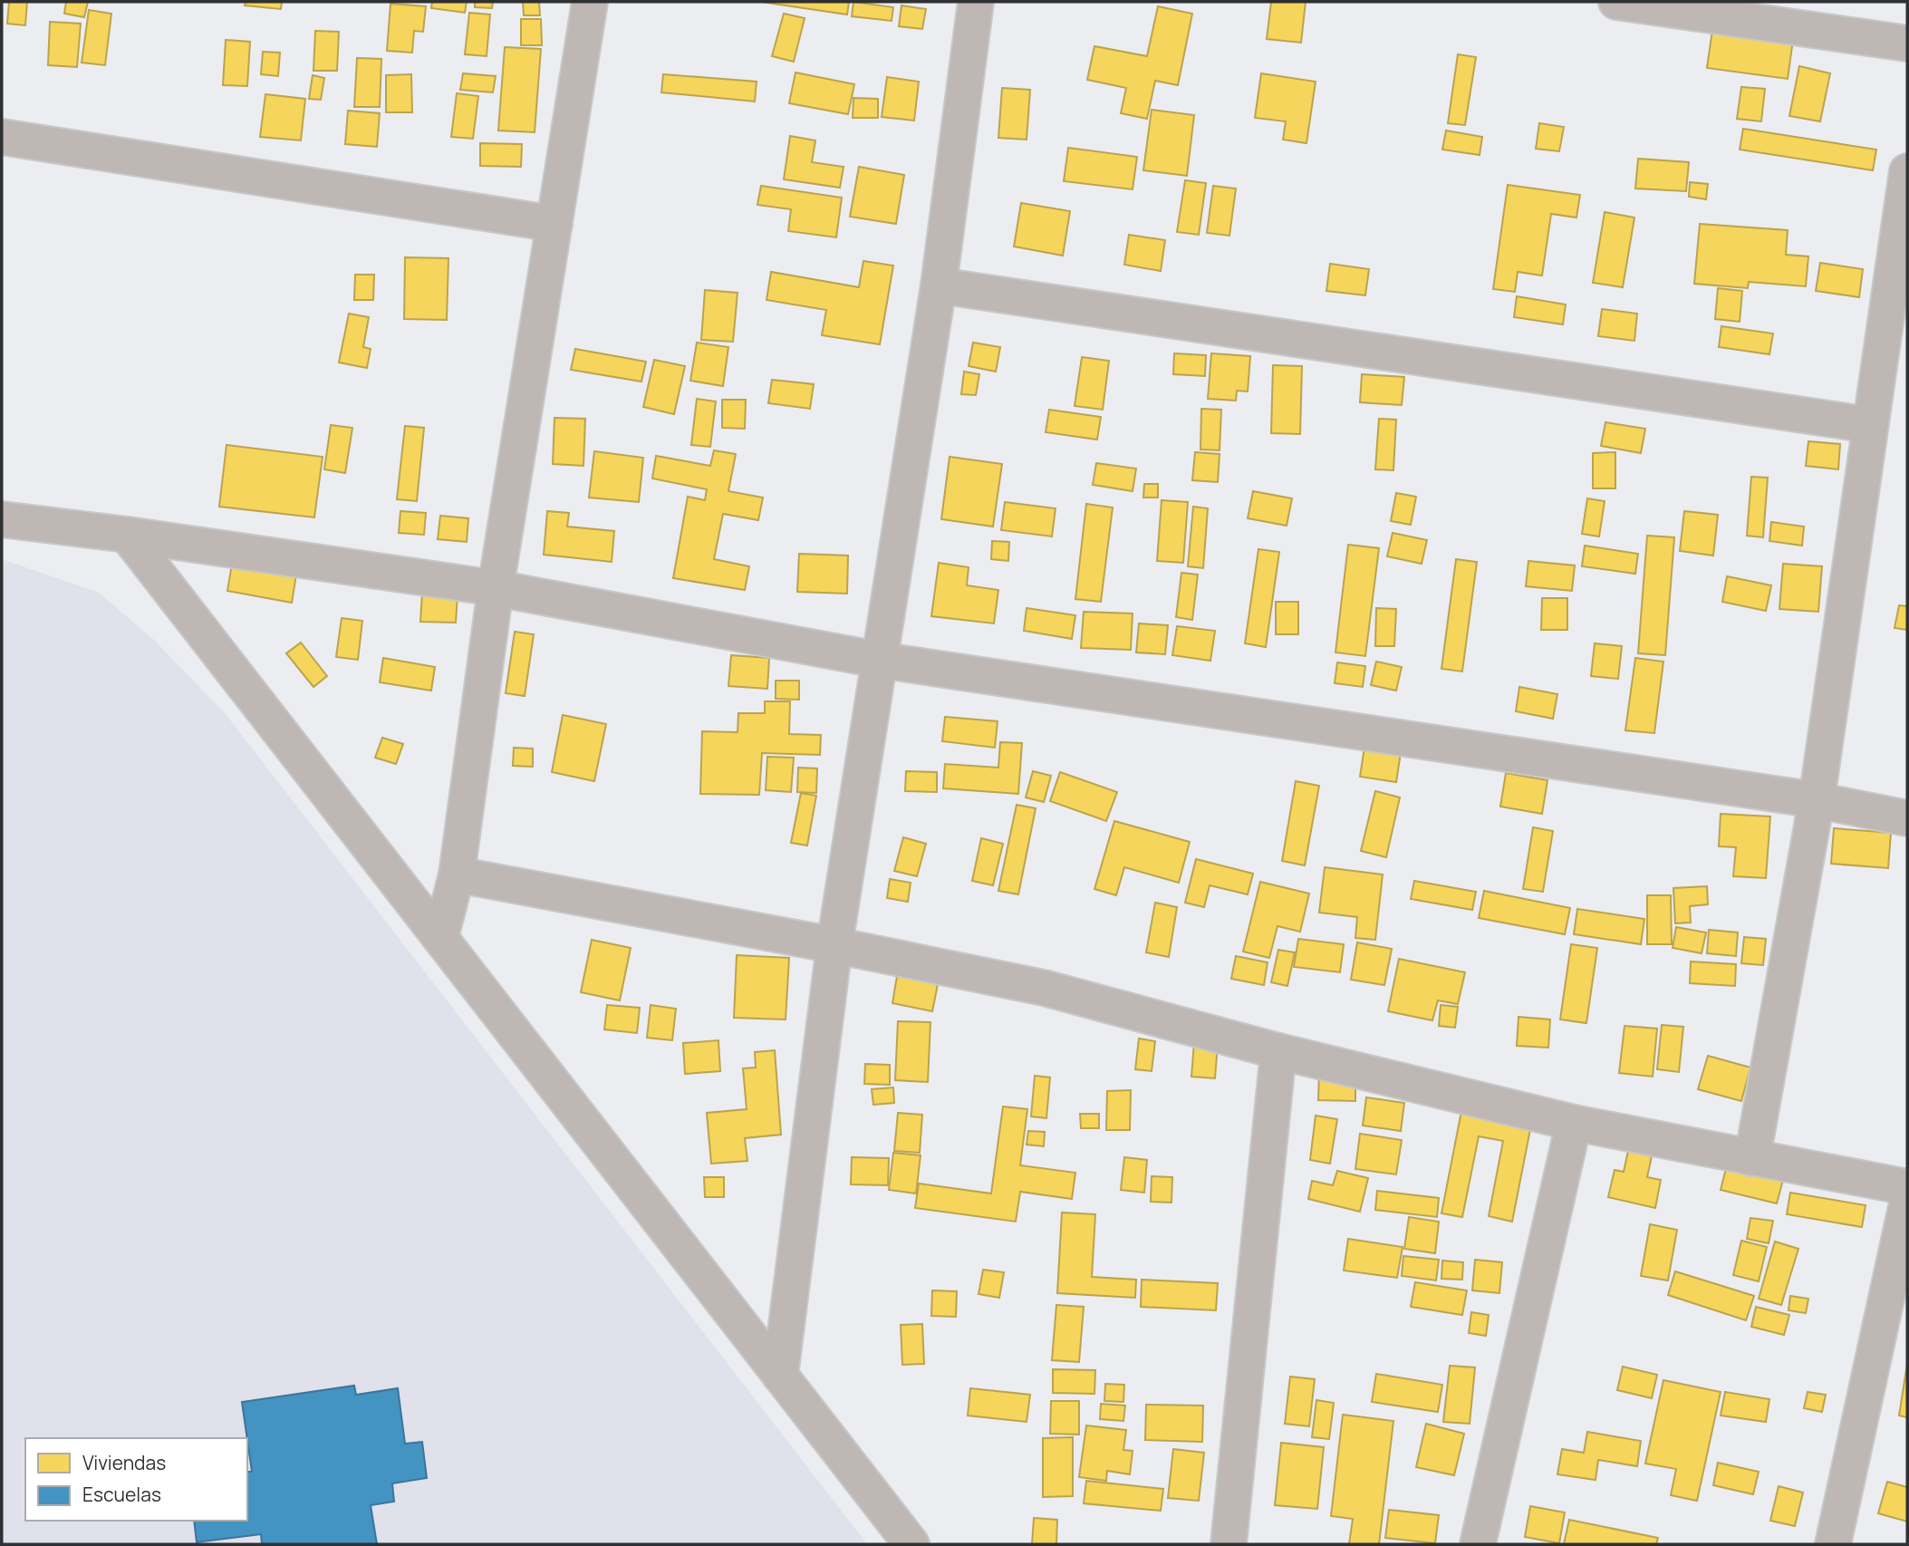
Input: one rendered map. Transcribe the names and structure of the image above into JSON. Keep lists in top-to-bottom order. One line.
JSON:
{"legend":["Viviendas","Escuelas"]}
